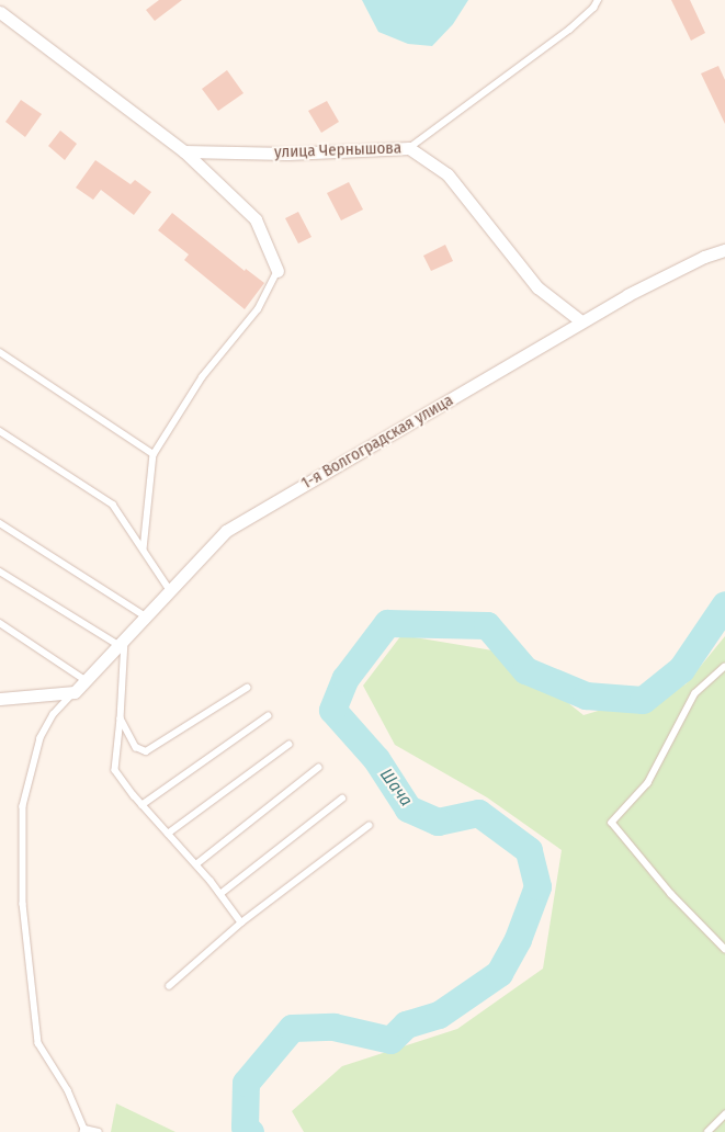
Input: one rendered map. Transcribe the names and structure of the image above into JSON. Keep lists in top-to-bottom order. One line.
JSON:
{"streets":{"street":["улица Чернышова","1-я Волгоградская улица"]},"crossings":[["улица Чернышова","1-я Волгоградская улица"]],"water":["Шача"]}
